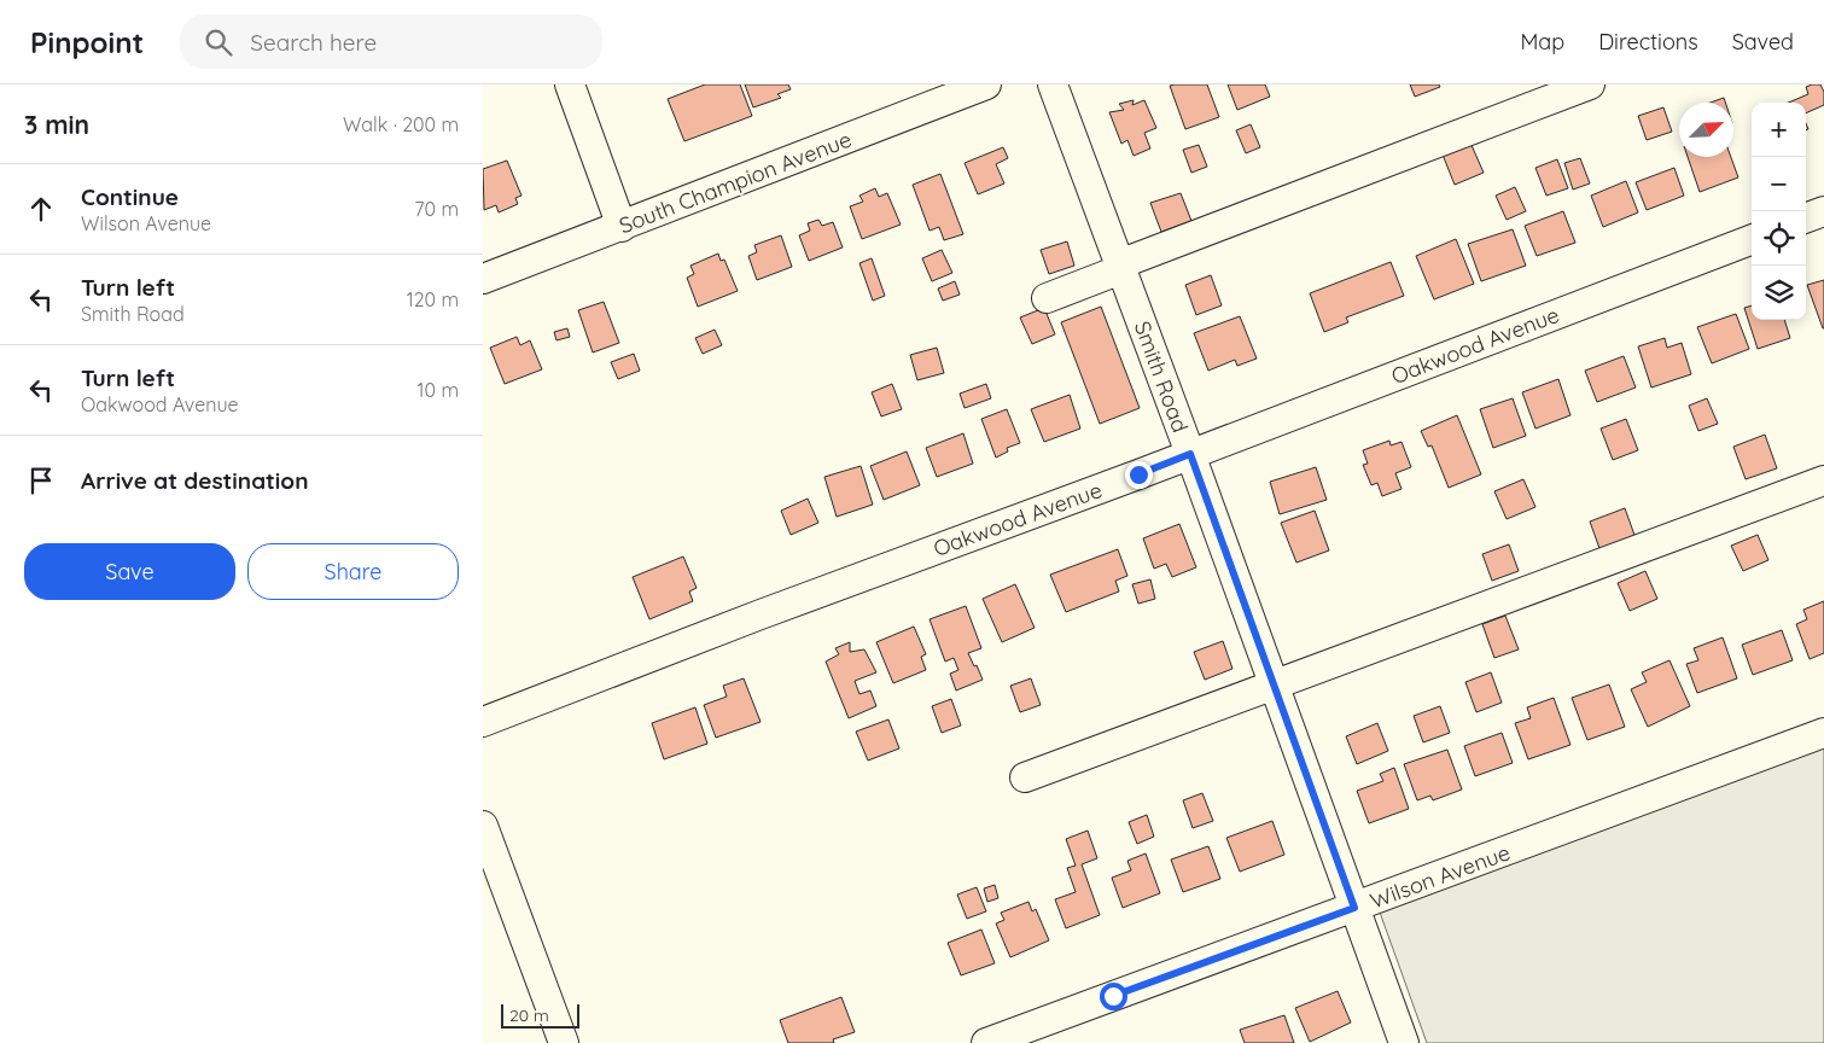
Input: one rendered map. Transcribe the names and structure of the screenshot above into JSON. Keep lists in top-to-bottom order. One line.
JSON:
{"streets":{"street":["South Champion Avenue","Oakwood Avenue","Smith Road","Wilson Avenue"]},"crossings":[["Oakwood Avenue","Smith Road"],["Smith Road","Wilson Avenue"]],"scale_bar":"20 m","north":"top right","page":{"header":"Pinpoint","search":"Search here","nav":["Map","Directions","Saved"],"heading":["3 min","Walk · 200 m"],"map_buttons":["+","−"],"list":[["Continue","Wilson Avenue","70 m"],["Turn left","Smith Road","120 m"],["Turn left","Oakwood Avenue","10 m"],"Arrive at destination"],"buttons":["Save","Share"],"scale":"20 m"}}
